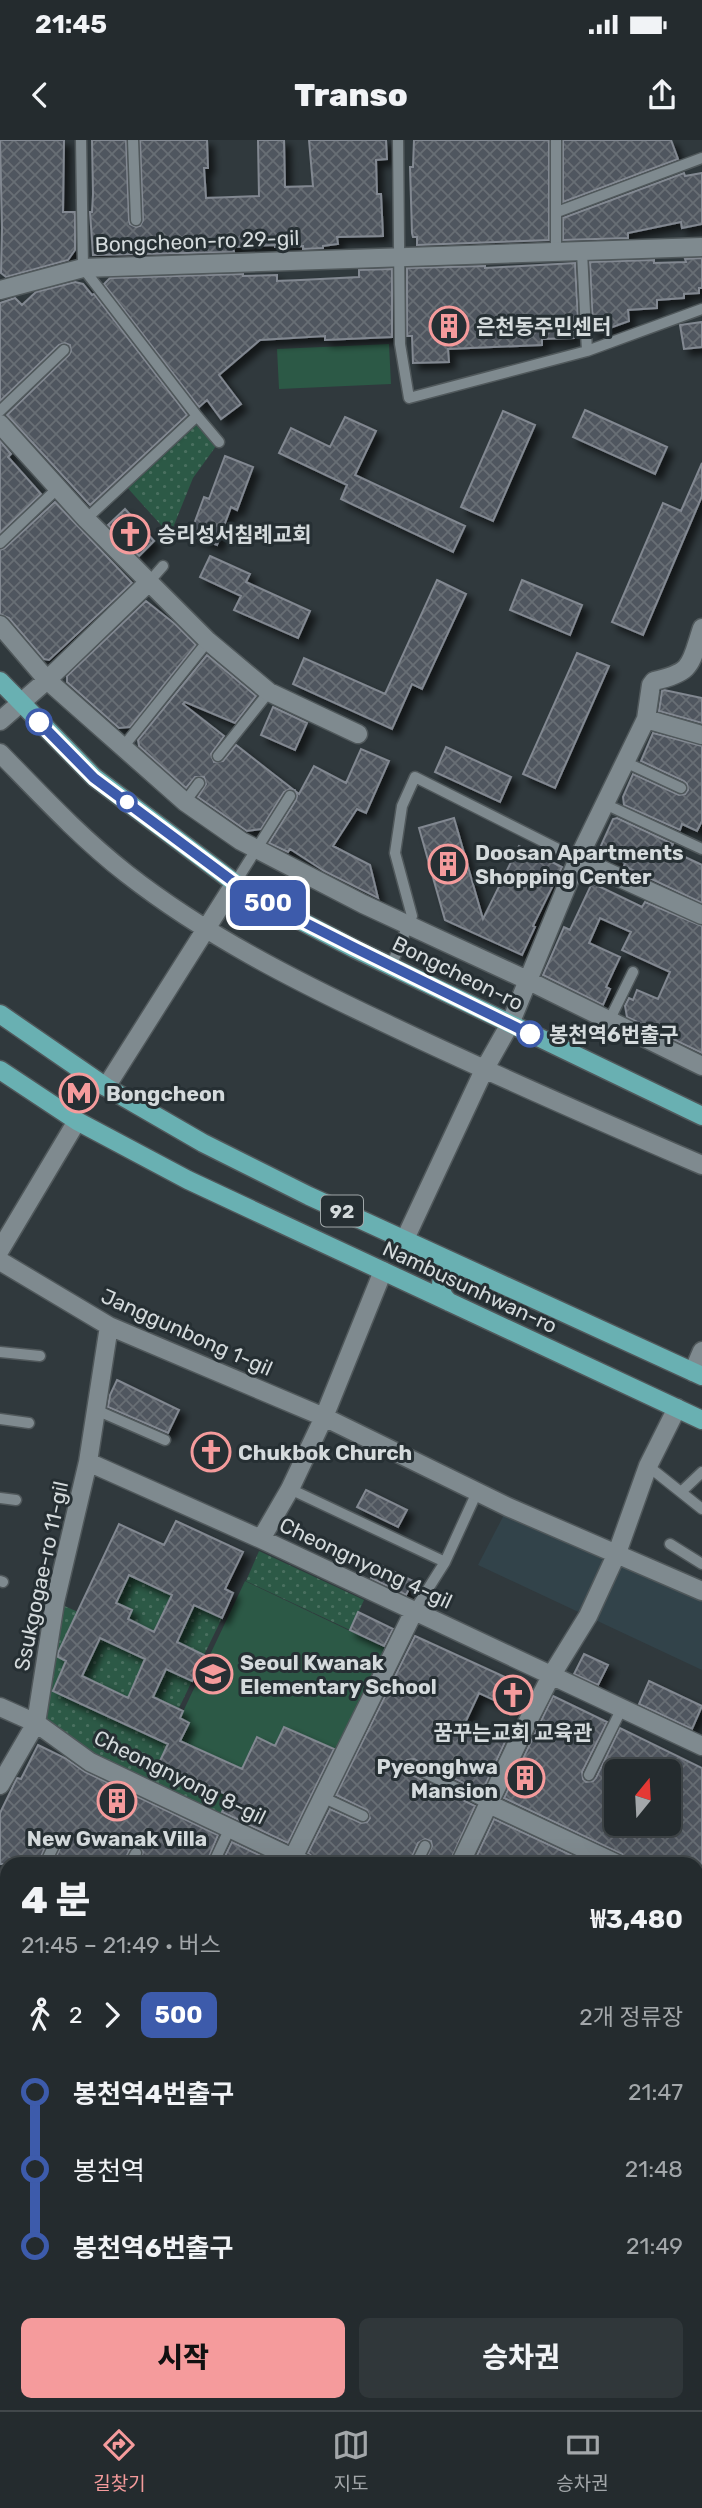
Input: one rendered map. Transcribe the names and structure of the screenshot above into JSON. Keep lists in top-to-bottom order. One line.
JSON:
{"streets":{"main road":["Bongcheon-ro","92","Nambusunhwan-ro"],"street":["Bongcheon-ro 29-gil","Janggunbong 1-gil","Cheongnyong 4-gil","Ssukgogae-ro 11-gil","Cheongnyong 8-gil"]},"crossings":[["Bongcheon-ro","Nambusunhwan-ro"],["Janggunbong 1-gil","Ssukgogae-ro 11-gil"],["Cheongnyong 4-gil","Ssukgogae-ro 11-gil"],["Ssukgogae-ro 11-gil","Cheongnyong 8-gil"]],"places":{"building":["은천동주민센터","Doosan Apartments Shopping Center","Pyeonghwa Mansion","New Gwanak Villa"],"church":["승리성서침례교회","Chukbok Church","꿈꾸는교회 교육관"],"other":["봉천역6번출구"],"metro station":["Bongcheon"],"school or university":["Seoul Kwanak Elementary School"]},"lines":["bus line 500"],"north":"top","page":{"status":"21:45","header":"Transo","on_map":"500","heading":["4 분","21:45 – 21:49 · 버스","₩3,480"],"legs":["2","500","2개 정류장"],"list":[{"name":"봉천역4번출구","value":"21:47"},{"name":"봉천역","value":"21:48"},{"name":"봉천역6번출구","value":"21:49"}],"buttons":["시작","승차권"],"tabs":["길찾기","지도","승차권"]}}
